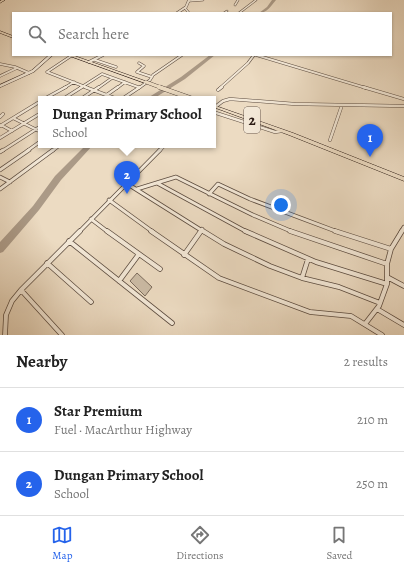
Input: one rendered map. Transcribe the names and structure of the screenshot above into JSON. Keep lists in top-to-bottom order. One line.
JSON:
{"streets":{"highway":["2"]},"page":{"search":"Search here","popup":["Dungan Primary School","School"],"pins":["1","2"],"heading":["Nearby","2 results"],"list":[{"mark":"1","name":"Star Premium","note":"Fuel · MacArthur Highway","value":"210 m"},{"mark":"2","name":"Dungan Primary School","note":"School","value":"250 m"}],"nav":["Map","Directions","Saved"]}}
